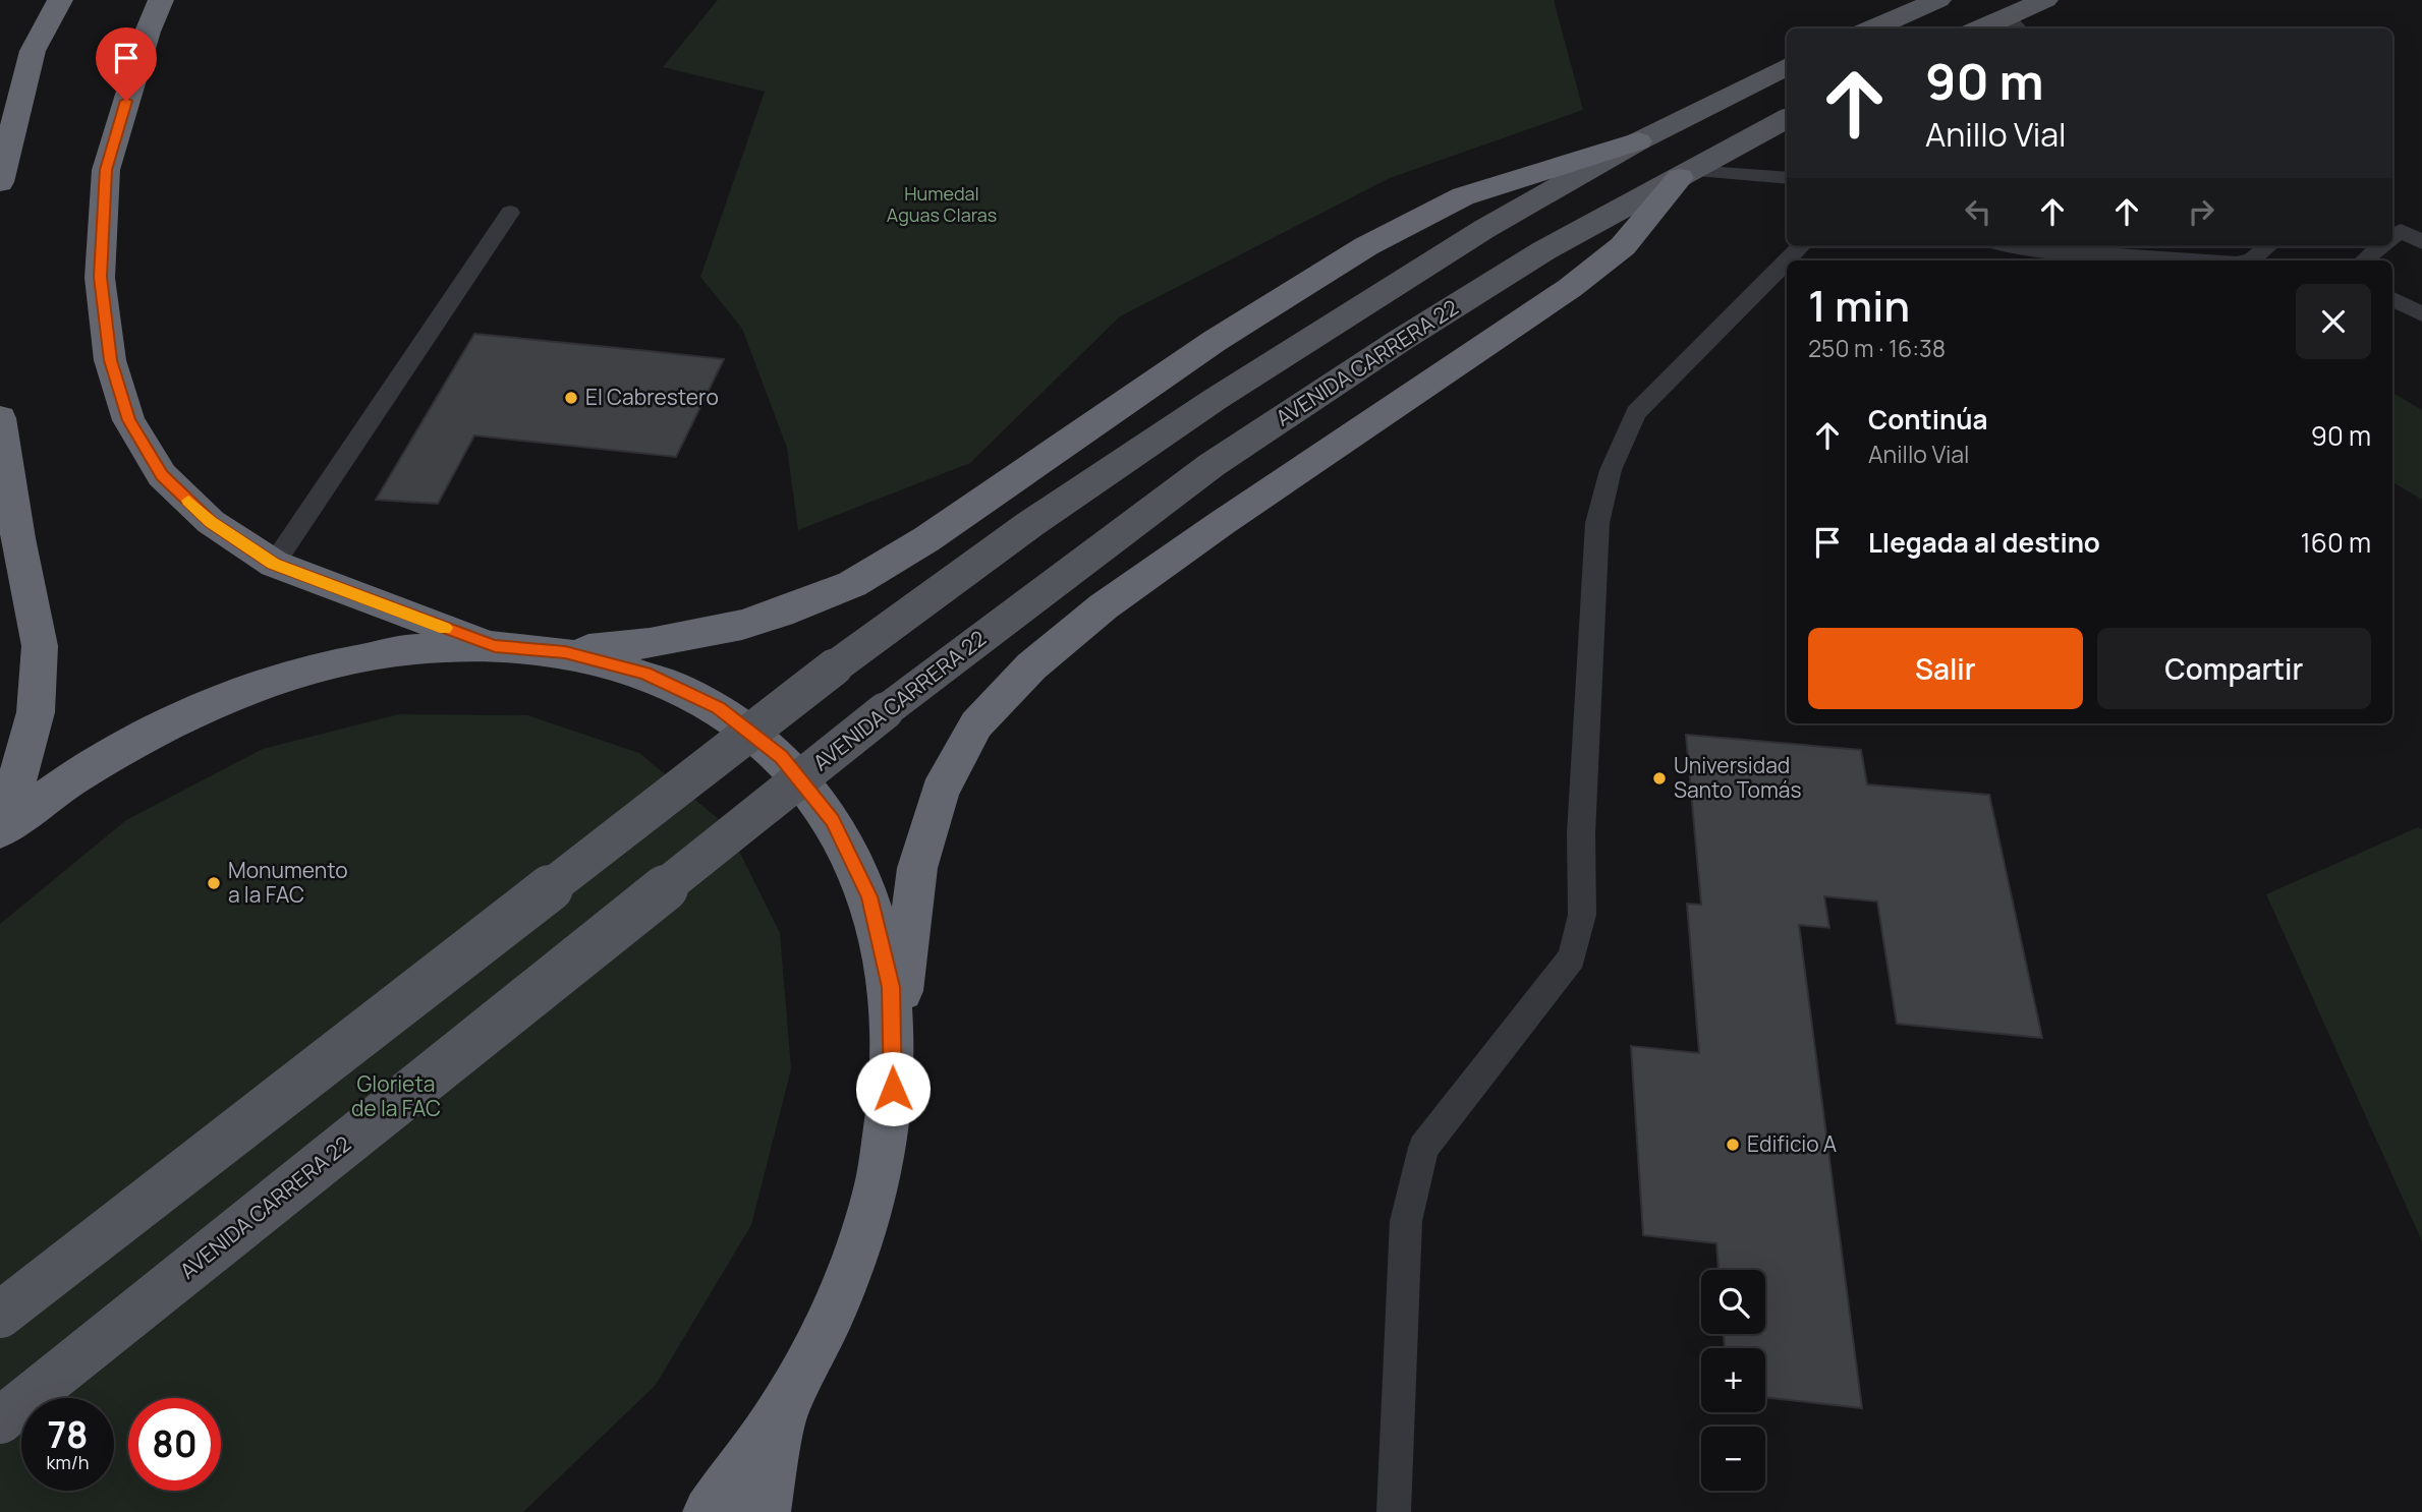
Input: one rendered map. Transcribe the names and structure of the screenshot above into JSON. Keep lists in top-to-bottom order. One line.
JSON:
{"streets":{"main road":["AVENIDA CARRERA 22"]},"parks":["Humedal Aguas Claras","Glorieta de la FAC"],"places":["El Cabrestero","Universidad Santo Tomás","Monumento a la FAC","Edificio A"],"page":{"turn":["90 m","Anillo Vial"],"heading":["1 min","250 m · 16:38"],"list":[{"name":"Continúa","note":"Anillo Vial","value":"90 m"},{"name":"Llegada al destino","value":"160 m"}],"buttons":["Salir","Compartir"],"map_buttons":["+","−"],"speed":"78 km/h","limit":"80"}}
